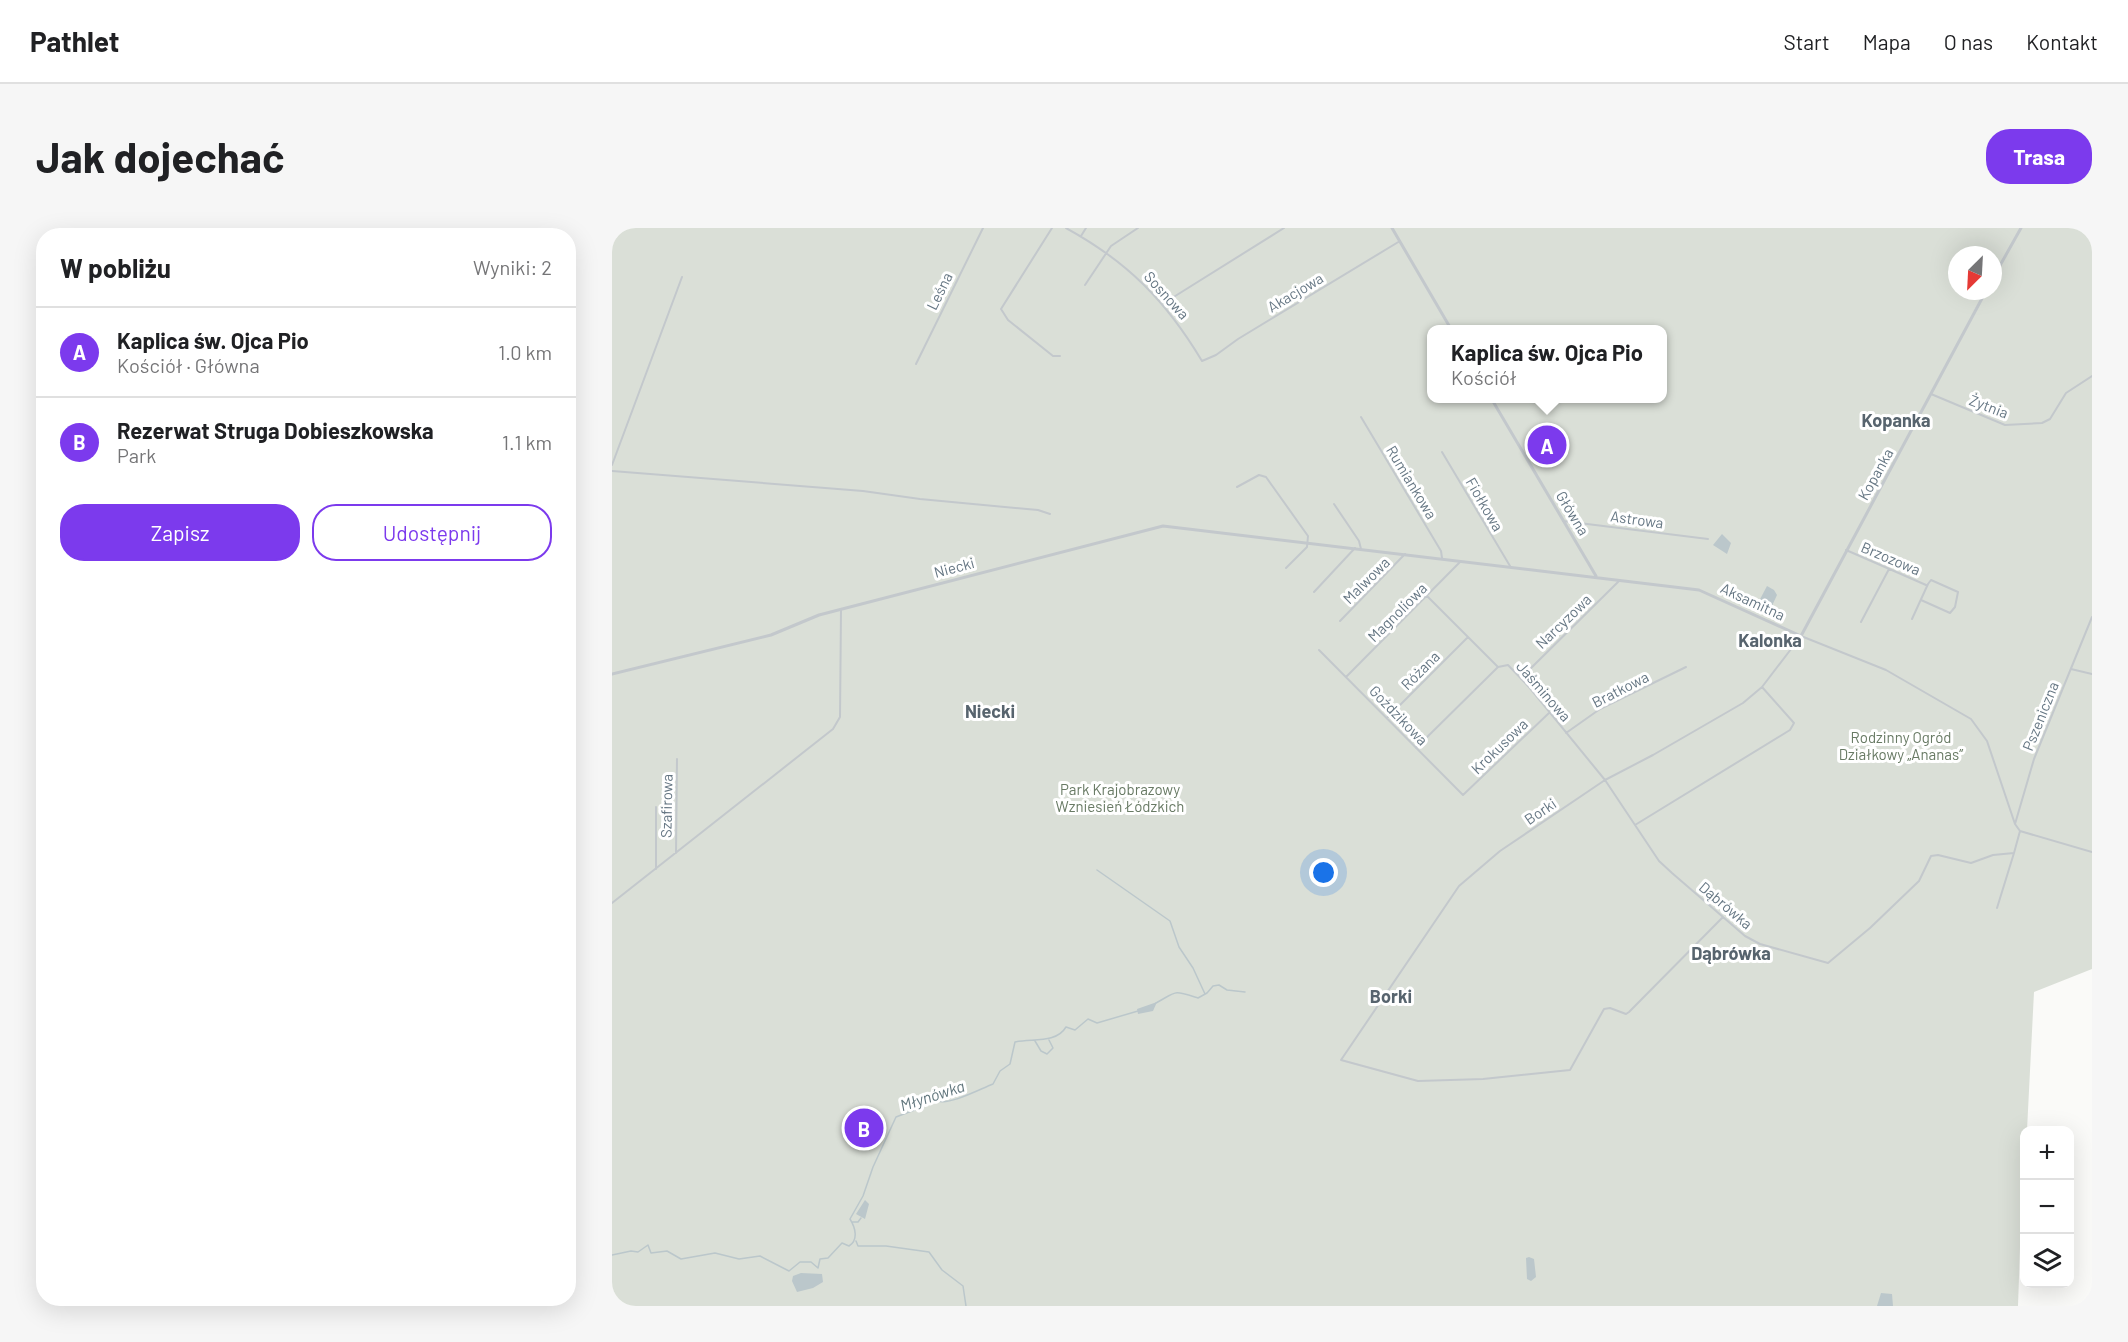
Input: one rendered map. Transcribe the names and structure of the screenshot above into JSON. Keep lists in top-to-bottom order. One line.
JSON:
{"streets":{"street":["Leśna","Akacjowa","Sosnowa","Żytnia","Kopanka","Rumiankowa","Fiołkowa","Główna","Astrowa","Brzozowa","Niecki","Malwowa","Aksamitna","Magnoliowa","Narcyzowa","Różana","Bratkowa","Jaśminowa","Goździkowa","Pszeniczna","Krokusowa","Szafirowa","Borki","Dąbrówka"]},"crossings":[["Akacjowa","Sosnowa"],["Żytnia","Kopanka"],["Kopanka","Brzozowa"],["Kopanka","Aksamitna"],["Kopanka","Borki"],["Rumiankowa","Aksamitna"],["Fiołkowa","Aksamitna"],["Główna","Astrowa"],["Główna","Aksamitna"],["Niecki","Aksamitna"],["Malwowa","Aksamitna"],["Aksamitna","Magnoliowa"],["Aksamitna","Narcyzowa"],["Aksamitna","Pszeniczna"],["Aksamitna","Borki"],["Magnoliowa","Jaśminowa"],["Magnoliowa","Goździkowa"],["Narcyzowa","Jaśminowa"],["Różana","Jaśminowa"],["Różana","Goździkowa"],["Bratkowa","Jaśminowa"],["Bratkowa","Dąbrówka"],["Jaśminowa","Krokusowa"],["Jaśminowa","Dąbrówka"],["Goździkowa","Krokusowa"],["Borki","Dąbrówka"]],"districts":["Kopanka","Kalonka","Niecki","Dąbrówka","Borki"],"water":["Młynówka"],"parks":["Rodzinny Ogród Działkowy „Ananas”","Park Krajobrazowy Wzniesień Łódzkich"],"north":"bottom left","page":{"header":"Pathlet","nav":["Start","Mapa","O nas","Kontakt"],"buttons":["Trasa",["Zapisz","Udostępnij"]],"title":"Jak dojechać","heading":["W pobliżu","Wyniki: 2"],"list":[{"mark":"A","name":"Kaplica św. Ojca Pio","note":"Kościół · Główna","value":"1.0 km"},{"mark":"B","name":"Rezerwat Struga Dobieszkowska","note":"Park","value":"1.1 km"}],"popup":["Kaplica św. Ojca Pio","Kościół"],"pins":["A","B"],"map_buttons":["+","−"]}}
